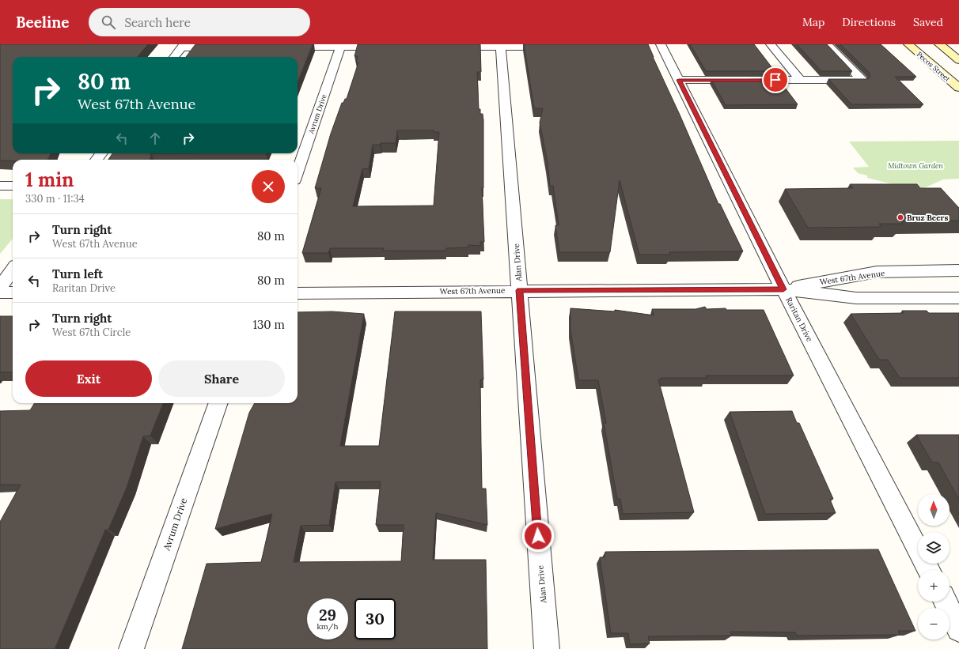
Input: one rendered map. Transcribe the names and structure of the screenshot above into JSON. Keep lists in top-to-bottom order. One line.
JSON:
{"streets":{"main road":["Pecos Street"],"street":["Avrum Drive","Alan Drive","West 67th Avenue","Raritan Drive"]},"crossings":[["Alan Drive","West 67th Avenue"],["West 67th Avenue","Raritan Drive"]],"parks":["Midtown Garden"],"places":["Bruz Beers"],"north":"top","page":{"header":"Beeline","search":"Search here","nav":["Map","Directions","Saved"],"turn":["80 m","West 67th Avenue"],"heading":["1 min","330 m · 11:34"],"list":[{"name":"Turn right","note":"West 67th Avenue","value":"80 m"},{"name":"Turn left","note":"Raritan Drive","value":"80 m"},{"name":"Turn right","note":"West 67th Circle","value":"130 m"}],"buttons":["Exit","Share"],"map_buttons":["+","−"],"speed":"29 km/h","limit":"30"}}
